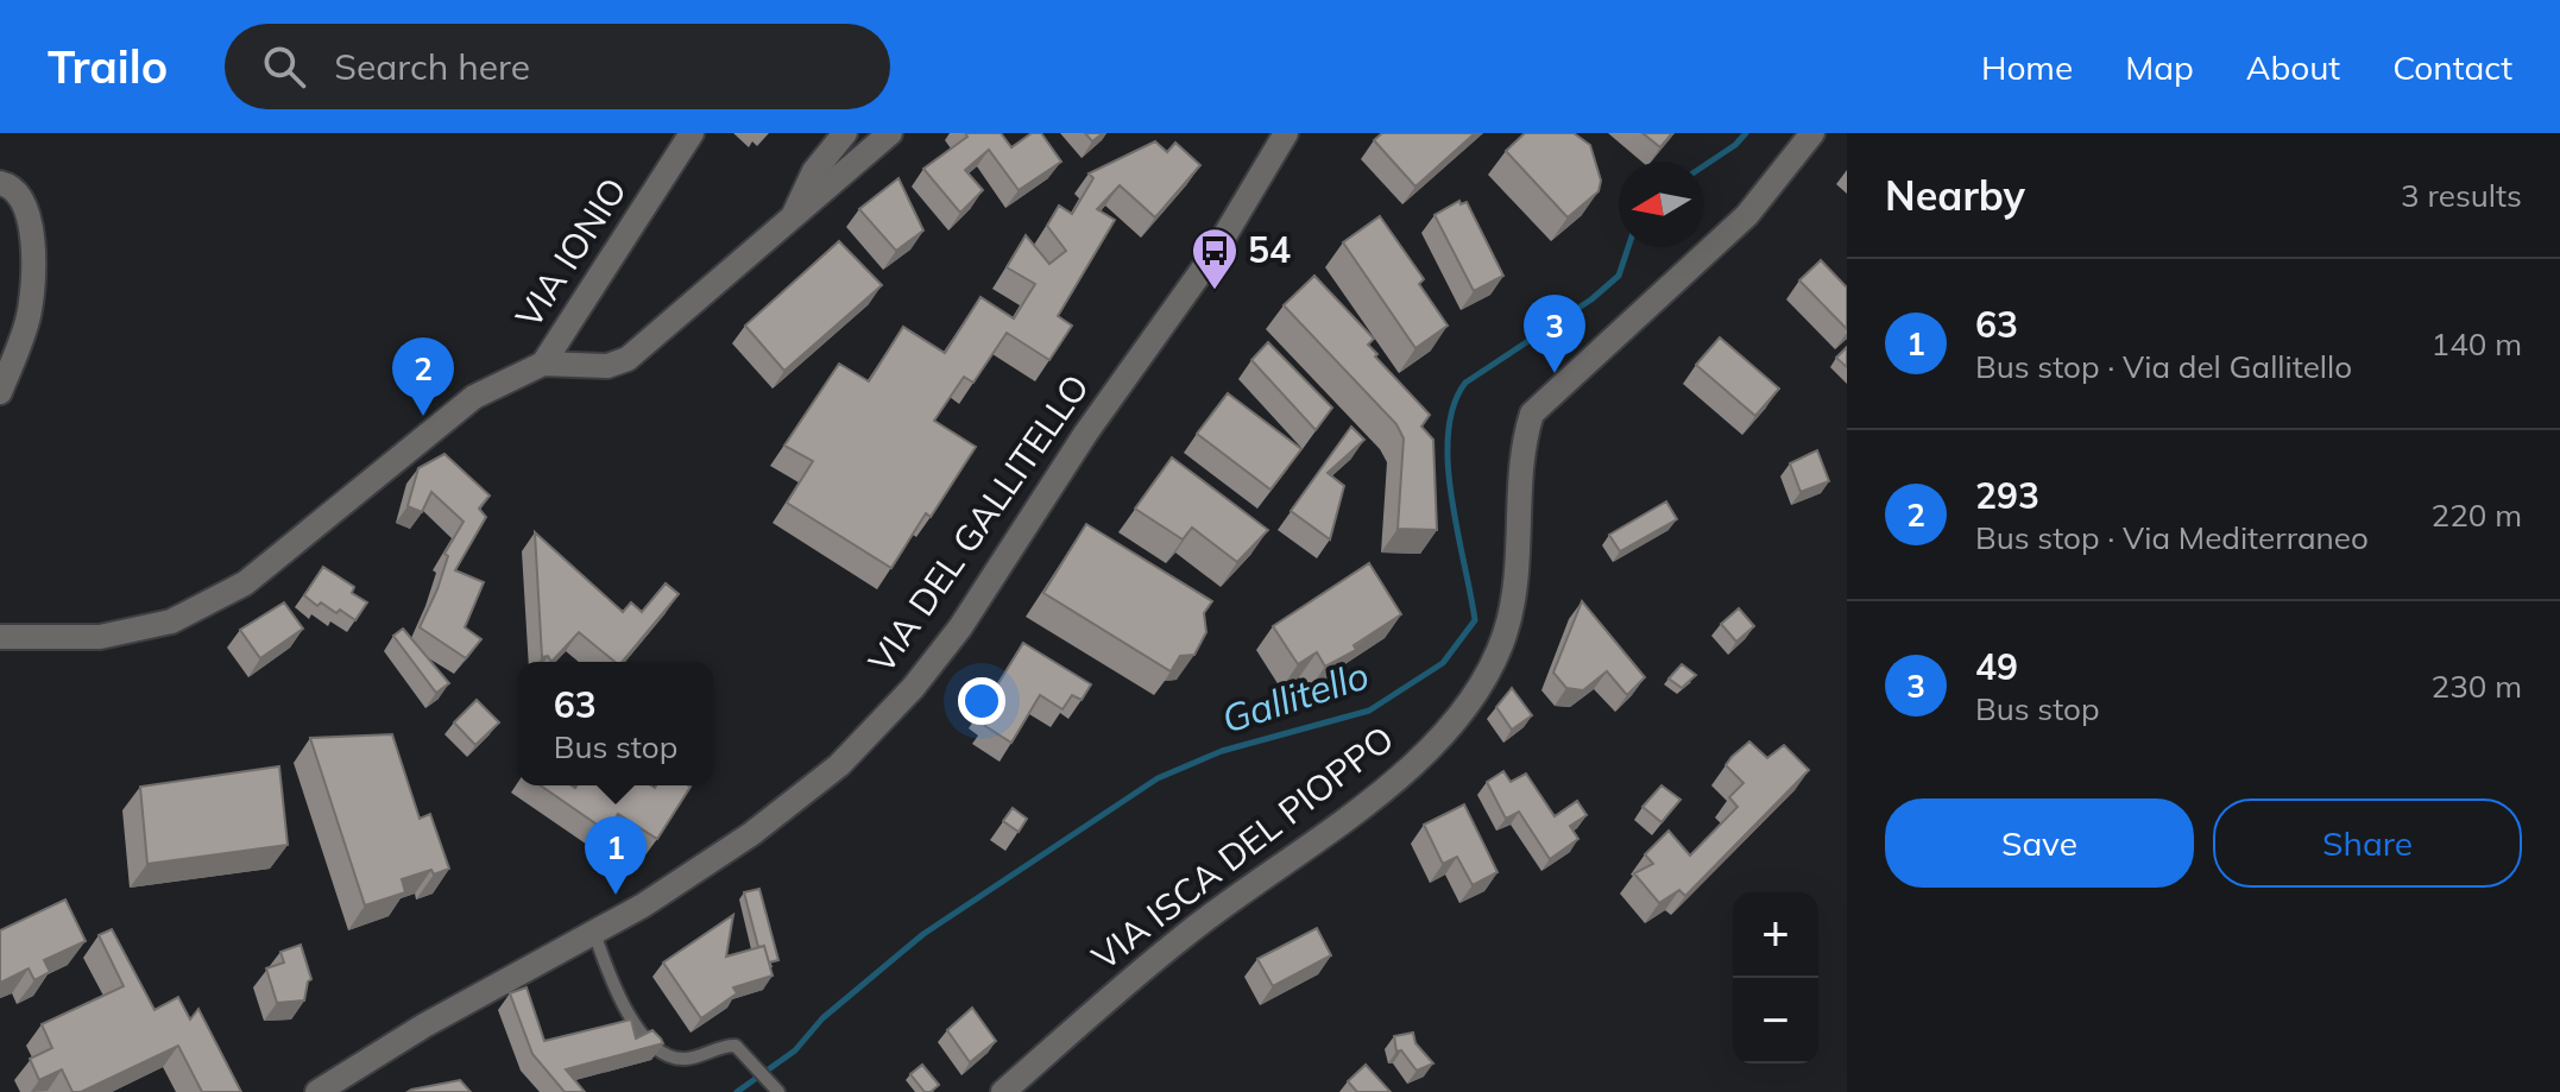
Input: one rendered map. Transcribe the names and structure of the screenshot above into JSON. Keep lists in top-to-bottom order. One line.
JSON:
{"streets":{"street":["VIA IONIO","VIA DEL GALLITELLO","VIA ISCA DEL PIOPPO"]},"water":["Gallitello"],"places":{"bus stop":["54"]},"north":"left","page":{"header":"Trailo","search":"Search here","nav":["Home","Map","About","Contact"],"heading":["Nearby","3 results"],"list":[{"mark":"1","name":"63","note":"Bus stop · Via del Gallitello","value":"140 m"},{"mark":"2","name":"293","note":"Bus stop · Via Mediterraneo","value":"220 m"},{"mark":"3","name":"49","note":"Bus stop","value":"230 m"}],"pins":["3","2","1"],"popup":["63","Bus stop"],"buttons":["Save","Share"],"map_buttons":["+","−"]}}
